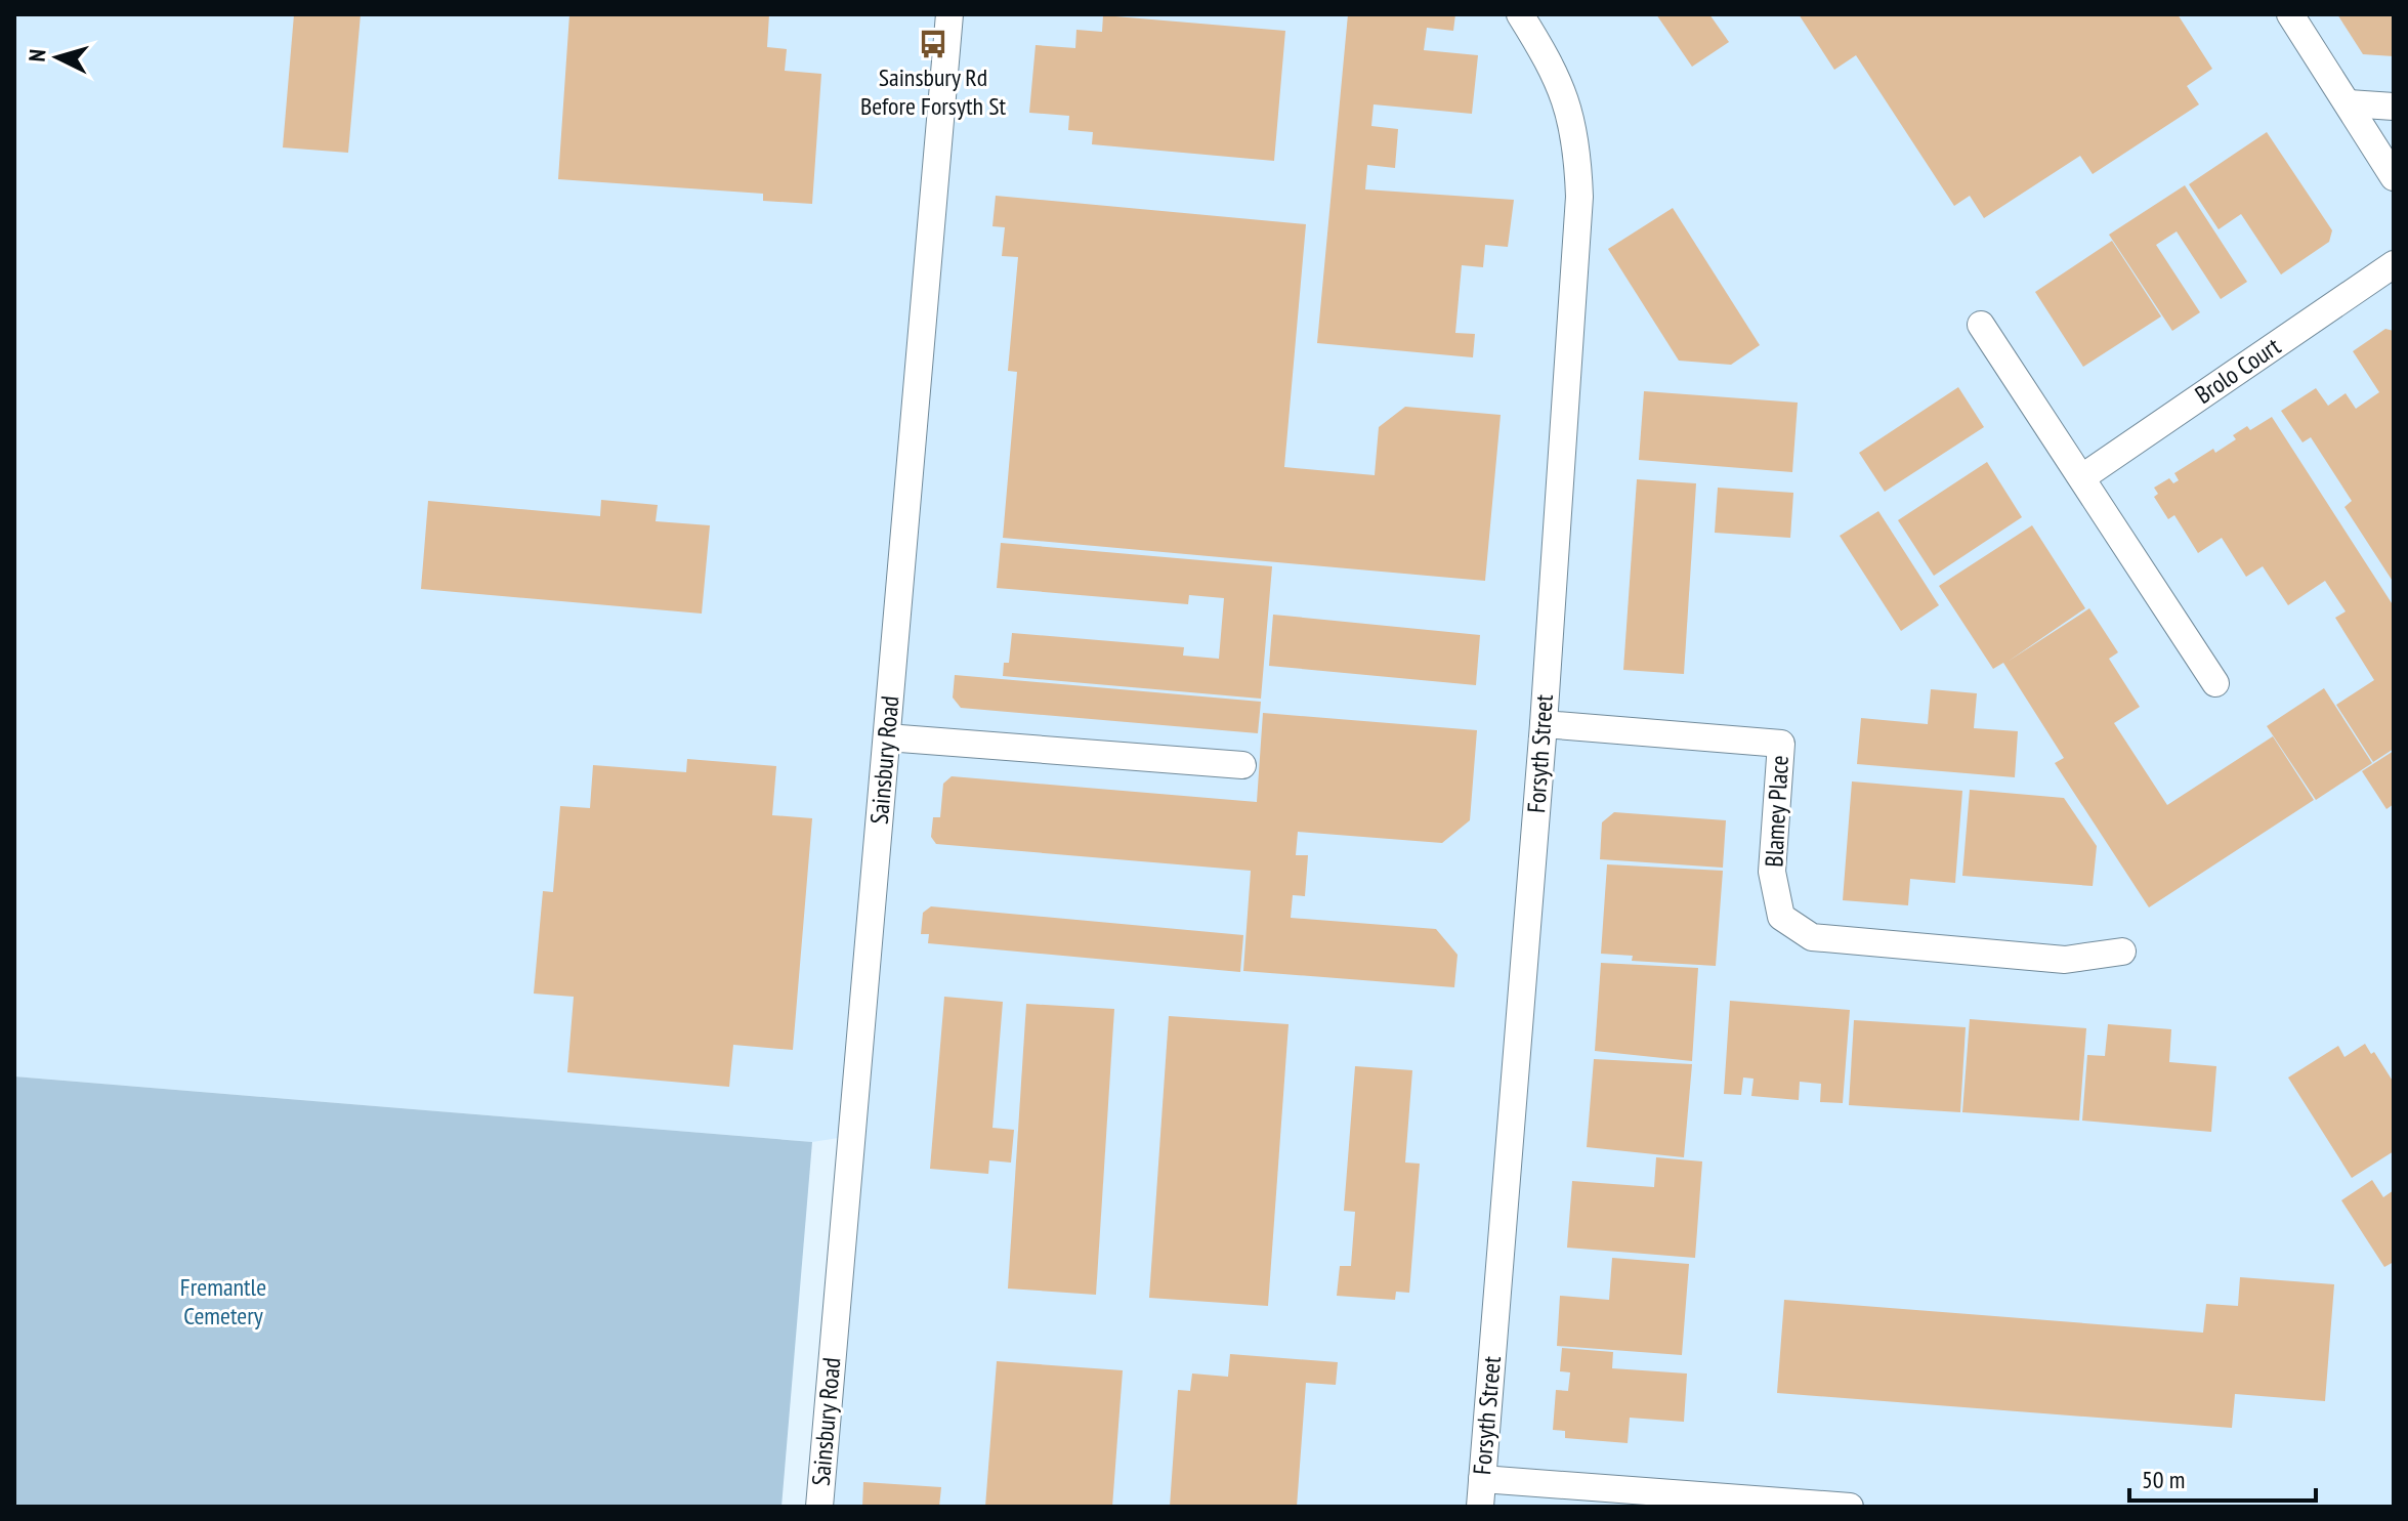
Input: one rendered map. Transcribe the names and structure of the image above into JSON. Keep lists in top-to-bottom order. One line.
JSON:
{"streets":{"street":["Brolo Court","Forsyth Street","Sainsbury Road","Blamey Place"]},"crossings":[["Forsyth Street","Blamey Place"]],"parks":["Fremantle Cemetery"],"places":{"bus stop":["Sainsbury Rd Before Forsyth St"]},"scale_bar":"50 m","north":"left"}
